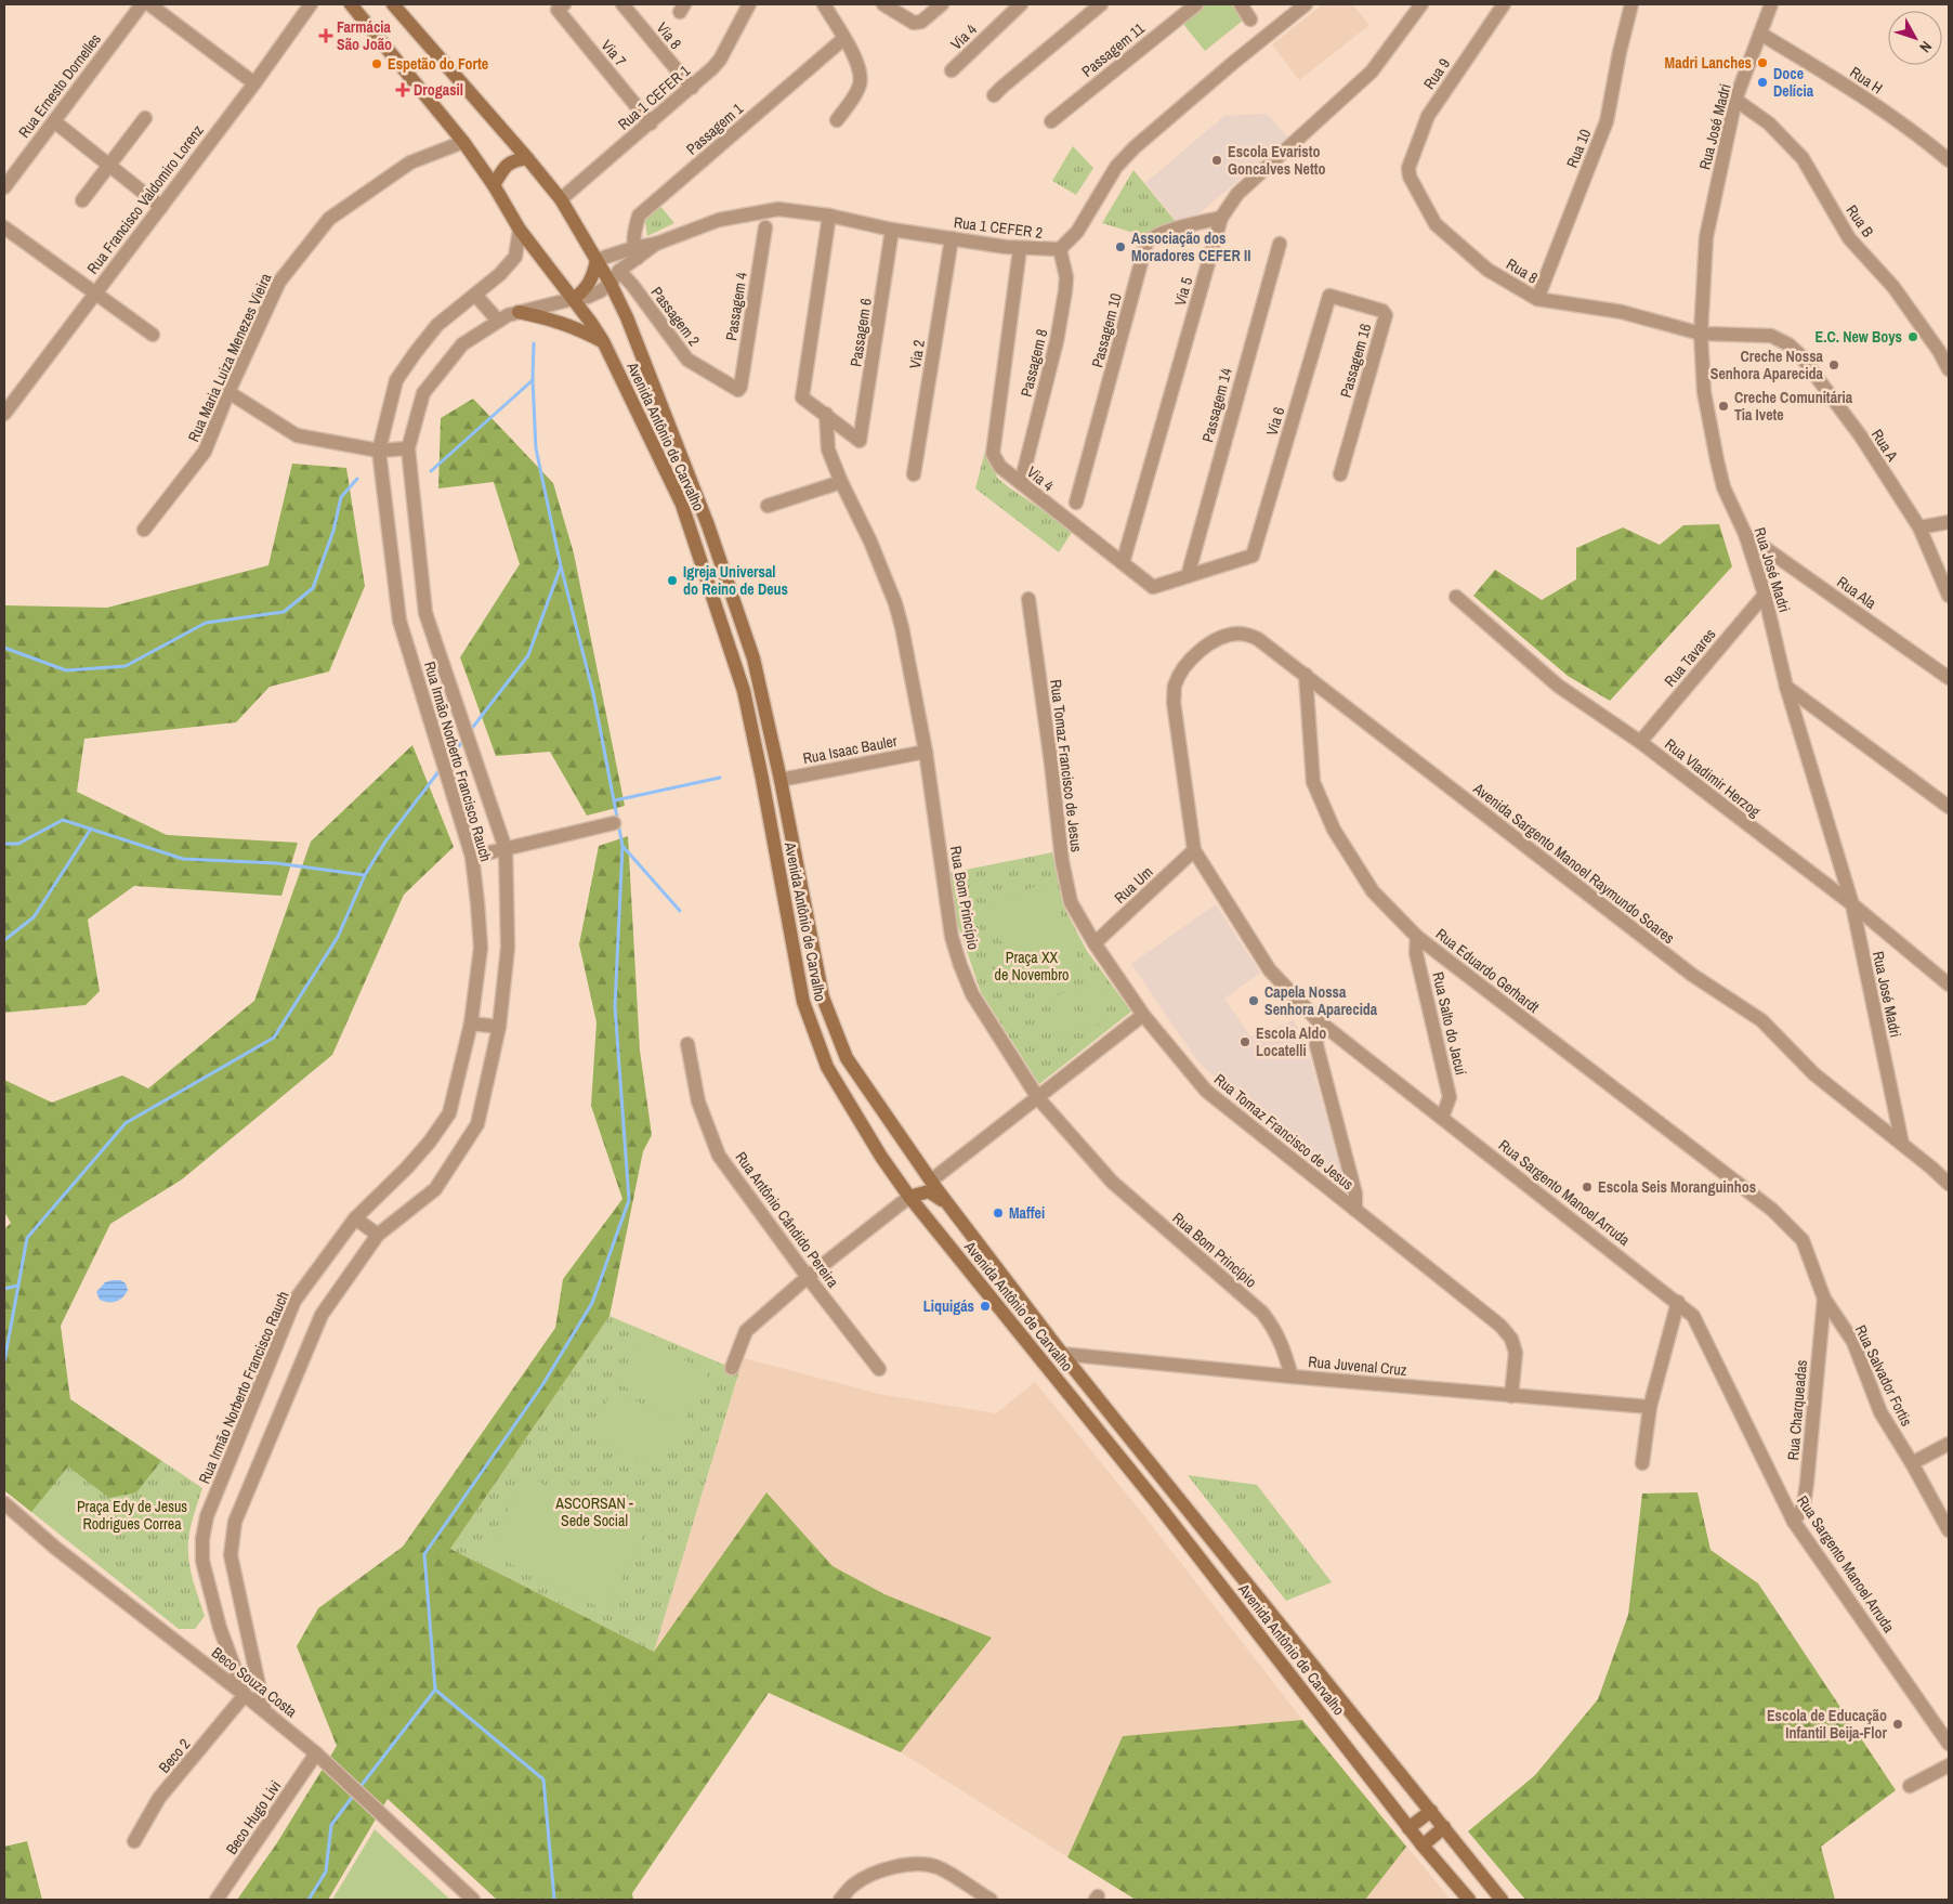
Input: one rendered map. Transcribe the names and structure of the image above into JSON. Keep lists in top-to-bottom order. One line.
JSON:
{"streets":{"main road":["Avenida Antônio de Carvalho"],"street":["Via 8","Via 4","Passagem 11","Via 7","Rua 9","Rua H","Rua Ernesto Dornelles","Rua 1 CEFER 1","Rua José Madri","Passagem 1","Rua 10","Rua Francisco Valdomiro Lorenz","Rua B","Rua 1 CEFER 2","Rua 8","Via 5","Passagem 4","Passagem 2","Passagem 10","Passagem 6","Via 2","Rua Maria Luiza Menezes Vieira","Passagem 16","Passagem 8","Passagem 14","Via 6","Rua A","Rua Ala","Rua Tavares","Rua Isaac Bauler","Rua Irmão Norberto Francisco Rauch","Rua Tomaz Francisco de Jesus","Rua Vladimir Herzog","Avenida Sargento Manoel Raymundo Soares","Rua Um","Rua Bom Princípio","Rua Eduardo Gerhardt","Rua Salto do Jacuí","Rua Sargento Manoel Arruda","Rua Antônio Cândido Pereira","Rua Juvenal Cruz","Rua Salvador Fortis","Rua Charqueadas","Beco Souza Costa","Beco 2","Beco Hugo Livi"]},"crossings":[["Via 8","Rua 1 CEFER 1"],["Via 4","Rua 1 CEFER 2"],["Via 4","Via 5"],["Via 4","Passagem 8"],["Via 4","Passagem 14"],["Via 4","Via 6"],["Via 7","Rua 1 CEFER 1"],["Rua 9","Rua 8"],["Rua H","Rua José Madri"],["Rua 1 CEFER 1","Avenida Antônio de Carvalho"],["Rua José Madri","Rua B"],["Rua José Madri","Rua 8"],["Rua José Madri","Rua A"],["Rua José Madri","Rua Ala"],["Rua José Madri","Rua Tavares"],["Rua José Madri","Rua Vladimir Herzog"],["Rua José Madri","Avenida Sargento Manoel Raymundo Soares"],["Passagem 1","Rua 1 CEFER 2"],["Rua 10","Rua 8"],["Rua 1 CEFER 2","Passagem 2"],["Rua 1 CEFER 2","Passagem 6"],["Rua 1 CEFER 2","Via 2"],["Rua 1 CEFER 2","Passagem 8"],["Rua 1 CEFER 2","Avenida Antônio de Carvalho"],["Rua 1 CEFER 2","Rua Irmão Norberto Francisco Rauch"],["Rua 8","Rua A"],["Via 5","Passagem 10"],["Passagem 4","Passagem 2"],["Passagem 6","Rua Bom Princípio"],["Rua Maria Luiza Menezes Vieira","Avenida Antônio de Carvalho"],["Passagem 16","Via 6"],["Avenida Antônio de Carvalho","Rua Isaac Bauler"],["Avenida Antônio de Carvalho","Rua Irmão Norberto Francisco Rauch"],["Avenida Antônio de Carvalho","Rua Juvenal Cruz"],["Rua Tavares","Rua Vladimir Herzog"],["Rua Isaac Bauler","Rua Bom Princípio"],["Rua Irmão Norberto Francisco Rauch","Beco Souza Costa"],["Rua Irmão Norberto Francisco Rauch","Beco 2"],["Rua Tomaz Francisco de Jesus","Rua Um"],["Rua Tomaz Francisco de Jesus","Rua Juvenal Cruz"],["Avenida Sargento Manoel Raymundo Soares","Rua Eduardo Gerhardt"],["Avenida Sargento Manoel Raymundo Soares","Rua Sargento Manoel Arruda"],["Rua Um","Rua Sargento Manoel Arruda"],["Rua Bom Princípio","Rua Juvenal Cruz"],["Rua Eduardo Gerhardt","Rua Salto do Jacuí"],["Rua Eduardo Gerhardt","Rua Salvador Fortis"],["Rua Salto do Jacuí","Rua Sargento Manoel Arruda"],["Rua Sargento Manoel Arruda","Rua Charqueadas"],["Rua Salvador Fortis","Rua Charqueadas"],["Beco Souza Costa","Beco 2"],["Beco Souza Costa","Beco Hugo Livi"]],"parks":["Praça XX de Novembro","ASCORSAN - Sede Social","Praça Edy de Jesus Rodrigues Correa"],"places":{"health":["Farmácia São João","Drogasil"],"other":["Madri Lanches","Espetão do Forte","Doce Delícia","Escola Evaristo Goncalves Netto","Associação dos Moradores CEFER II","E.C. New Boys","Creche Nossa Senhora Aparecida","Creche Comunitária Tia Ivete","Igreja Universal do Reino de Deus","Capela Nossa Senhora Aparecida","Escola Aldo Locatelli","Escola Seis Moranguinhos","Maffei","Liquigás","Escola de Educação Infantil Beija-Flor"]},"north":"bottom right"}
